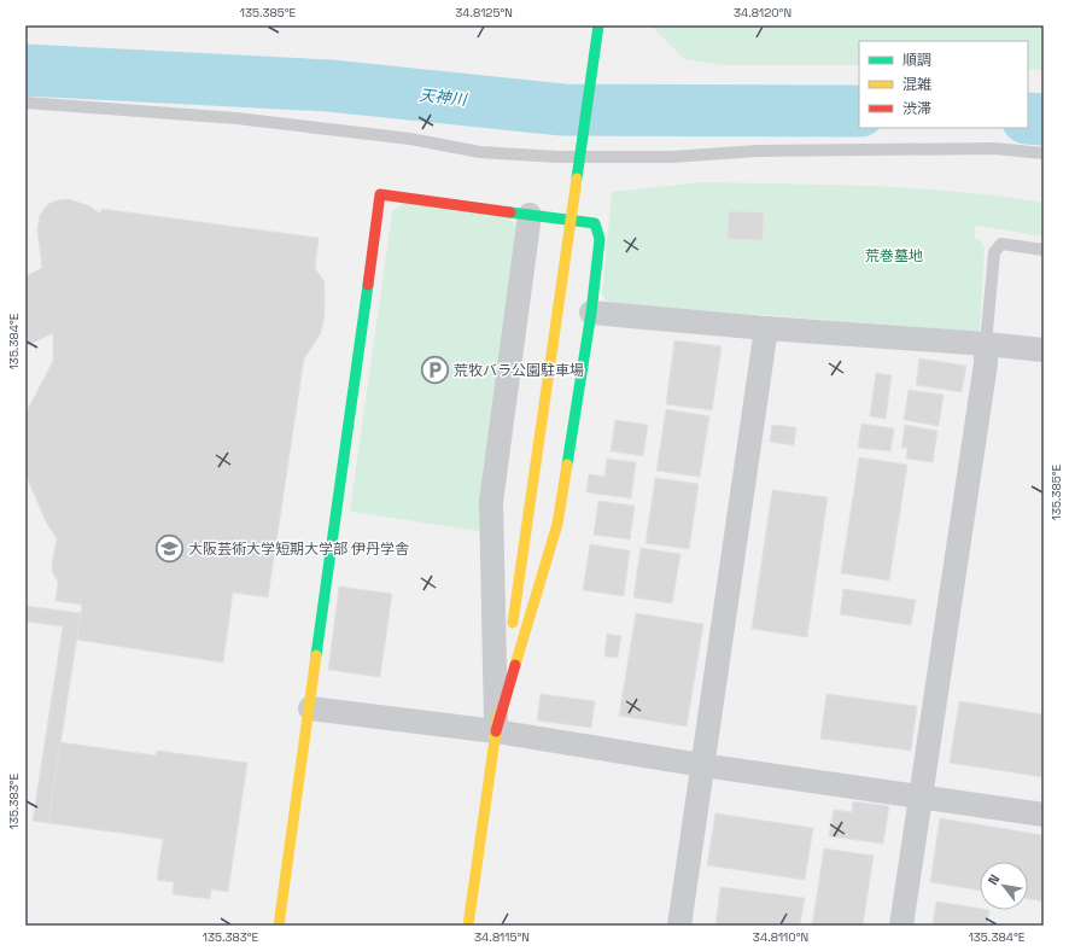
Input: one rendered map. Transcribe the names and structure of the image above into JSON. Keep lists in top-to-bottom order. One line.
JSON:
{"water":["天神川"],"parks":["荒巻墓地"],"places":{"parking":["荒牧バラ公園駐車場"],"school or university":["大阪芸術大学短期大学部 伊丹学舎"]},"legend":["順調","混雑","渋滞"],"north":"top left","coordinates":["135.385°E","34.8125°N","34.8120°N","135.384°E","135.383°E","34.8115°N","34.8110°N"]}
